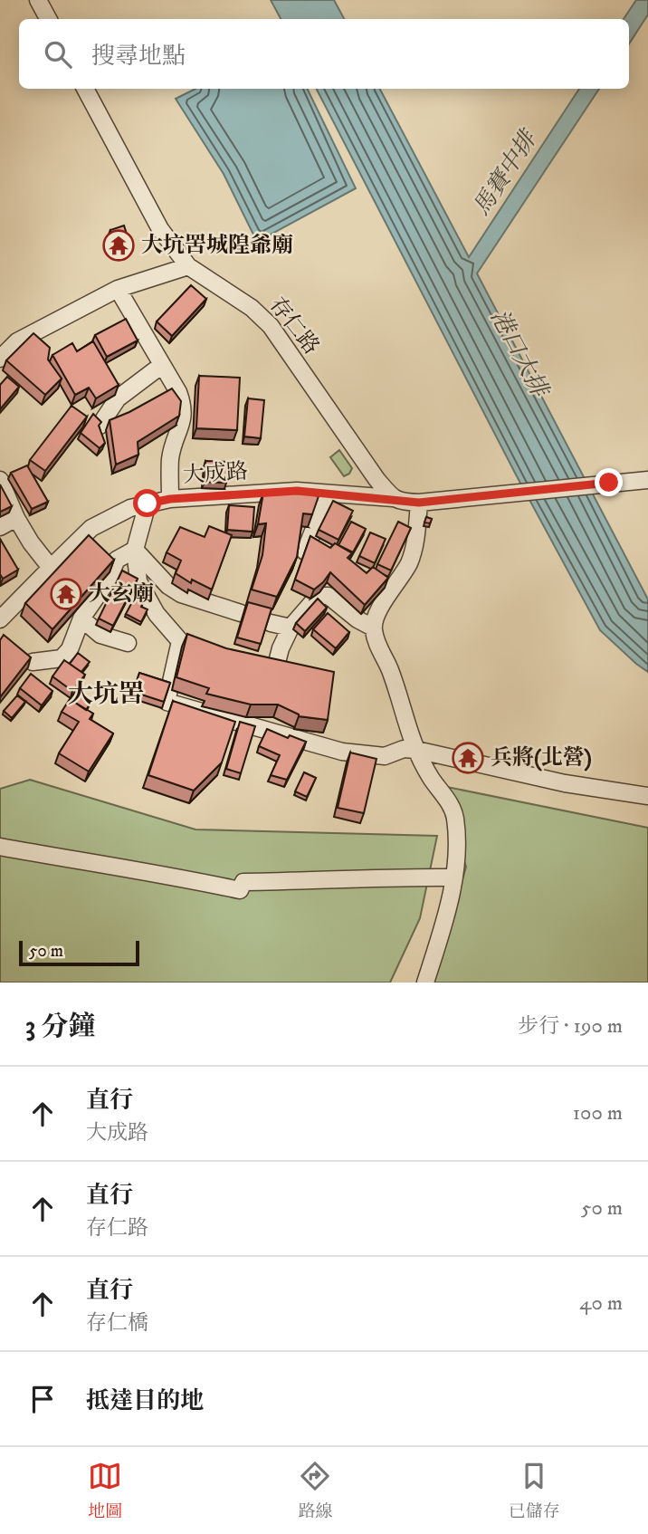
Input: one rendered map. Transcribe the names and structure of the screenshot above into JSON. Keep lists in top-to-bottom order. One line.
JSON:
{"streets":{"street":["存仁路","大成路"]},"crossings":[["存仁路","大成路"]],"districts":["大坑罟"],"water":["馬賽中排","港口大排"],"places":{"temple":["大坑罟城隍爺廟","大玄廟","兵將(北營)"]},"scale_bar":"50 m","page":{"search":"搜尋地點","scale":"50 m","heading":["3 分鐘","步行 · 190 m"],"list":[["直行","大成路","100 m"],["直行","存仁路","50 m"],["直行","存仁橋","40 m"],"抵達目的地"],"nav":["地圖","路線","已儲存"]}}
